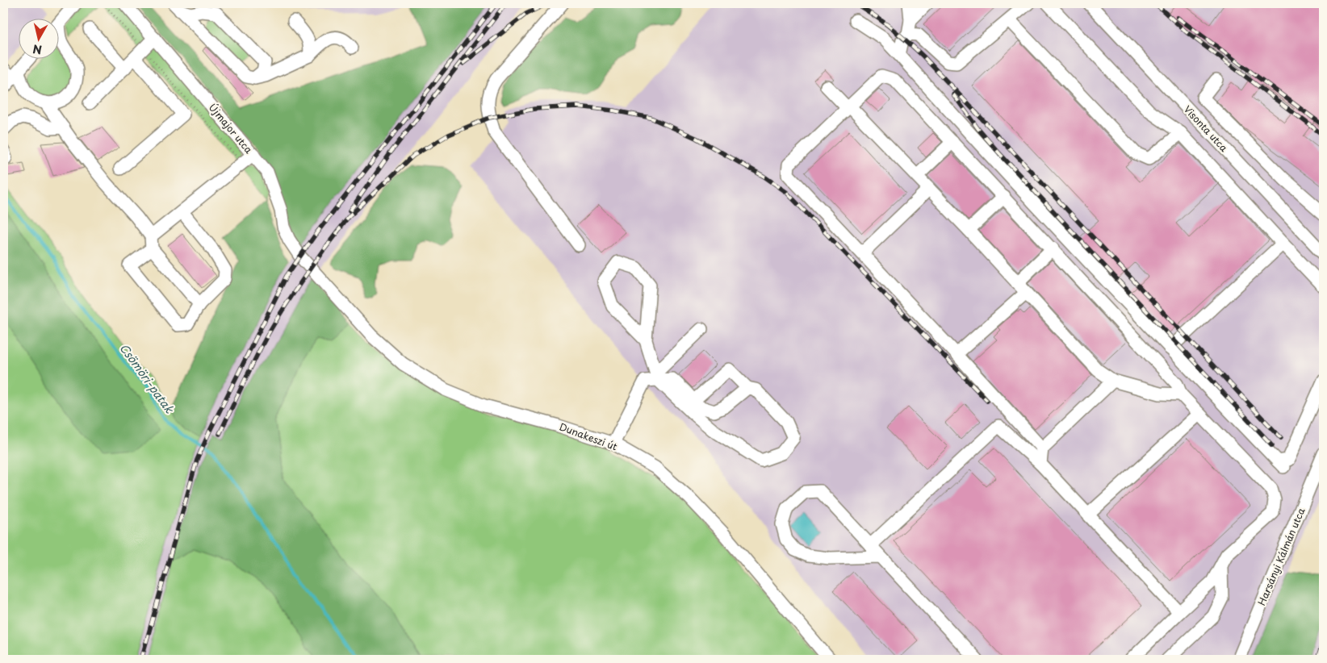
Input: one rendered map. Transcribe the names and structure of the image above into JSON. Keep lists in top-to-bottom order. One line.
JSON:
{"streets":{"street":["Újmajor utca","Visonta utca","Dunakeszi út","Harsányi Kálmán utca"]},"crossings":[["Újmajor utca","Dunakeszi út"]],"water":["Csömöri-patak"],"north":"bottom"}
